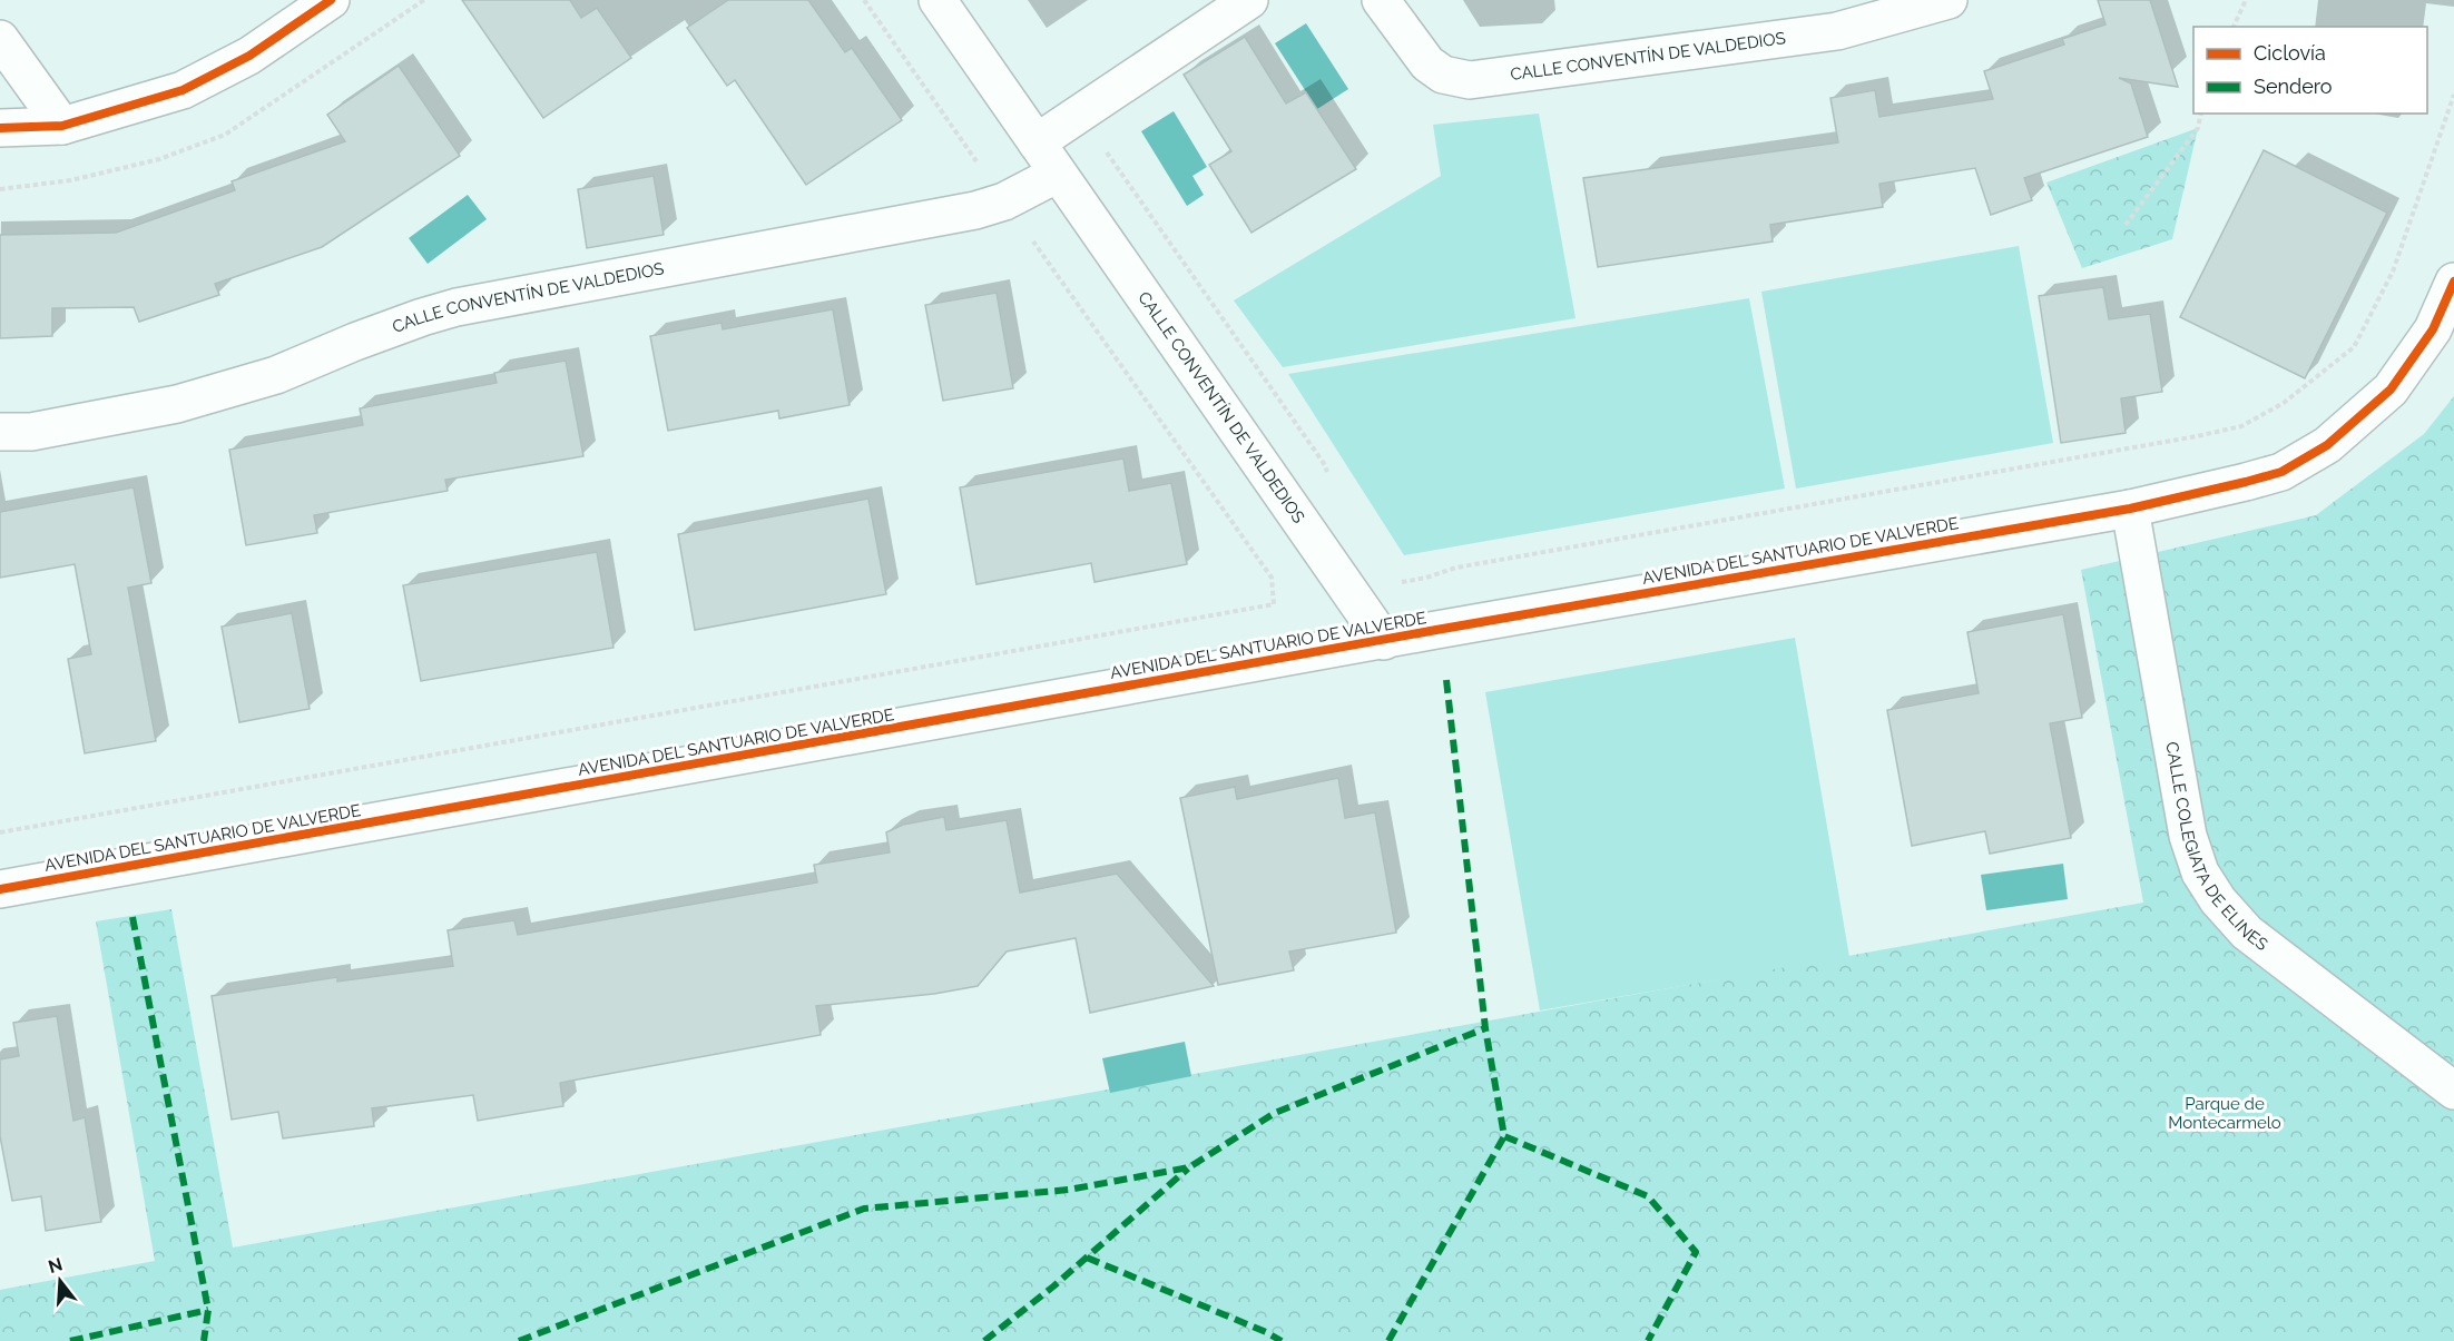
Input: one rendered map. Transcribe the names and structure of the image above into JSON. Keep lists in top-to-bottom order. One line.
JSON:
{"streets":{"street":["CALLE CONVENTÍN DE VALDEDIOS","AVENIDA DEL SANTUARIO DE VALVERDE","CALLE COLEGIATA DE ELINES"]},"crossings":[["CALLE CONVENTÍN DE VALDEDIOS","AVENIDA DEL SANTUARIO DE VALVERDE"],["AVENIDA DEL SANTUARIO DE VALVERDE","CALLE COLEGIATA DE ELINES"]],"parks":["Parque de Montecarmelo"],"legend":["Ciclovía","Sendero"],"north":"top"}
